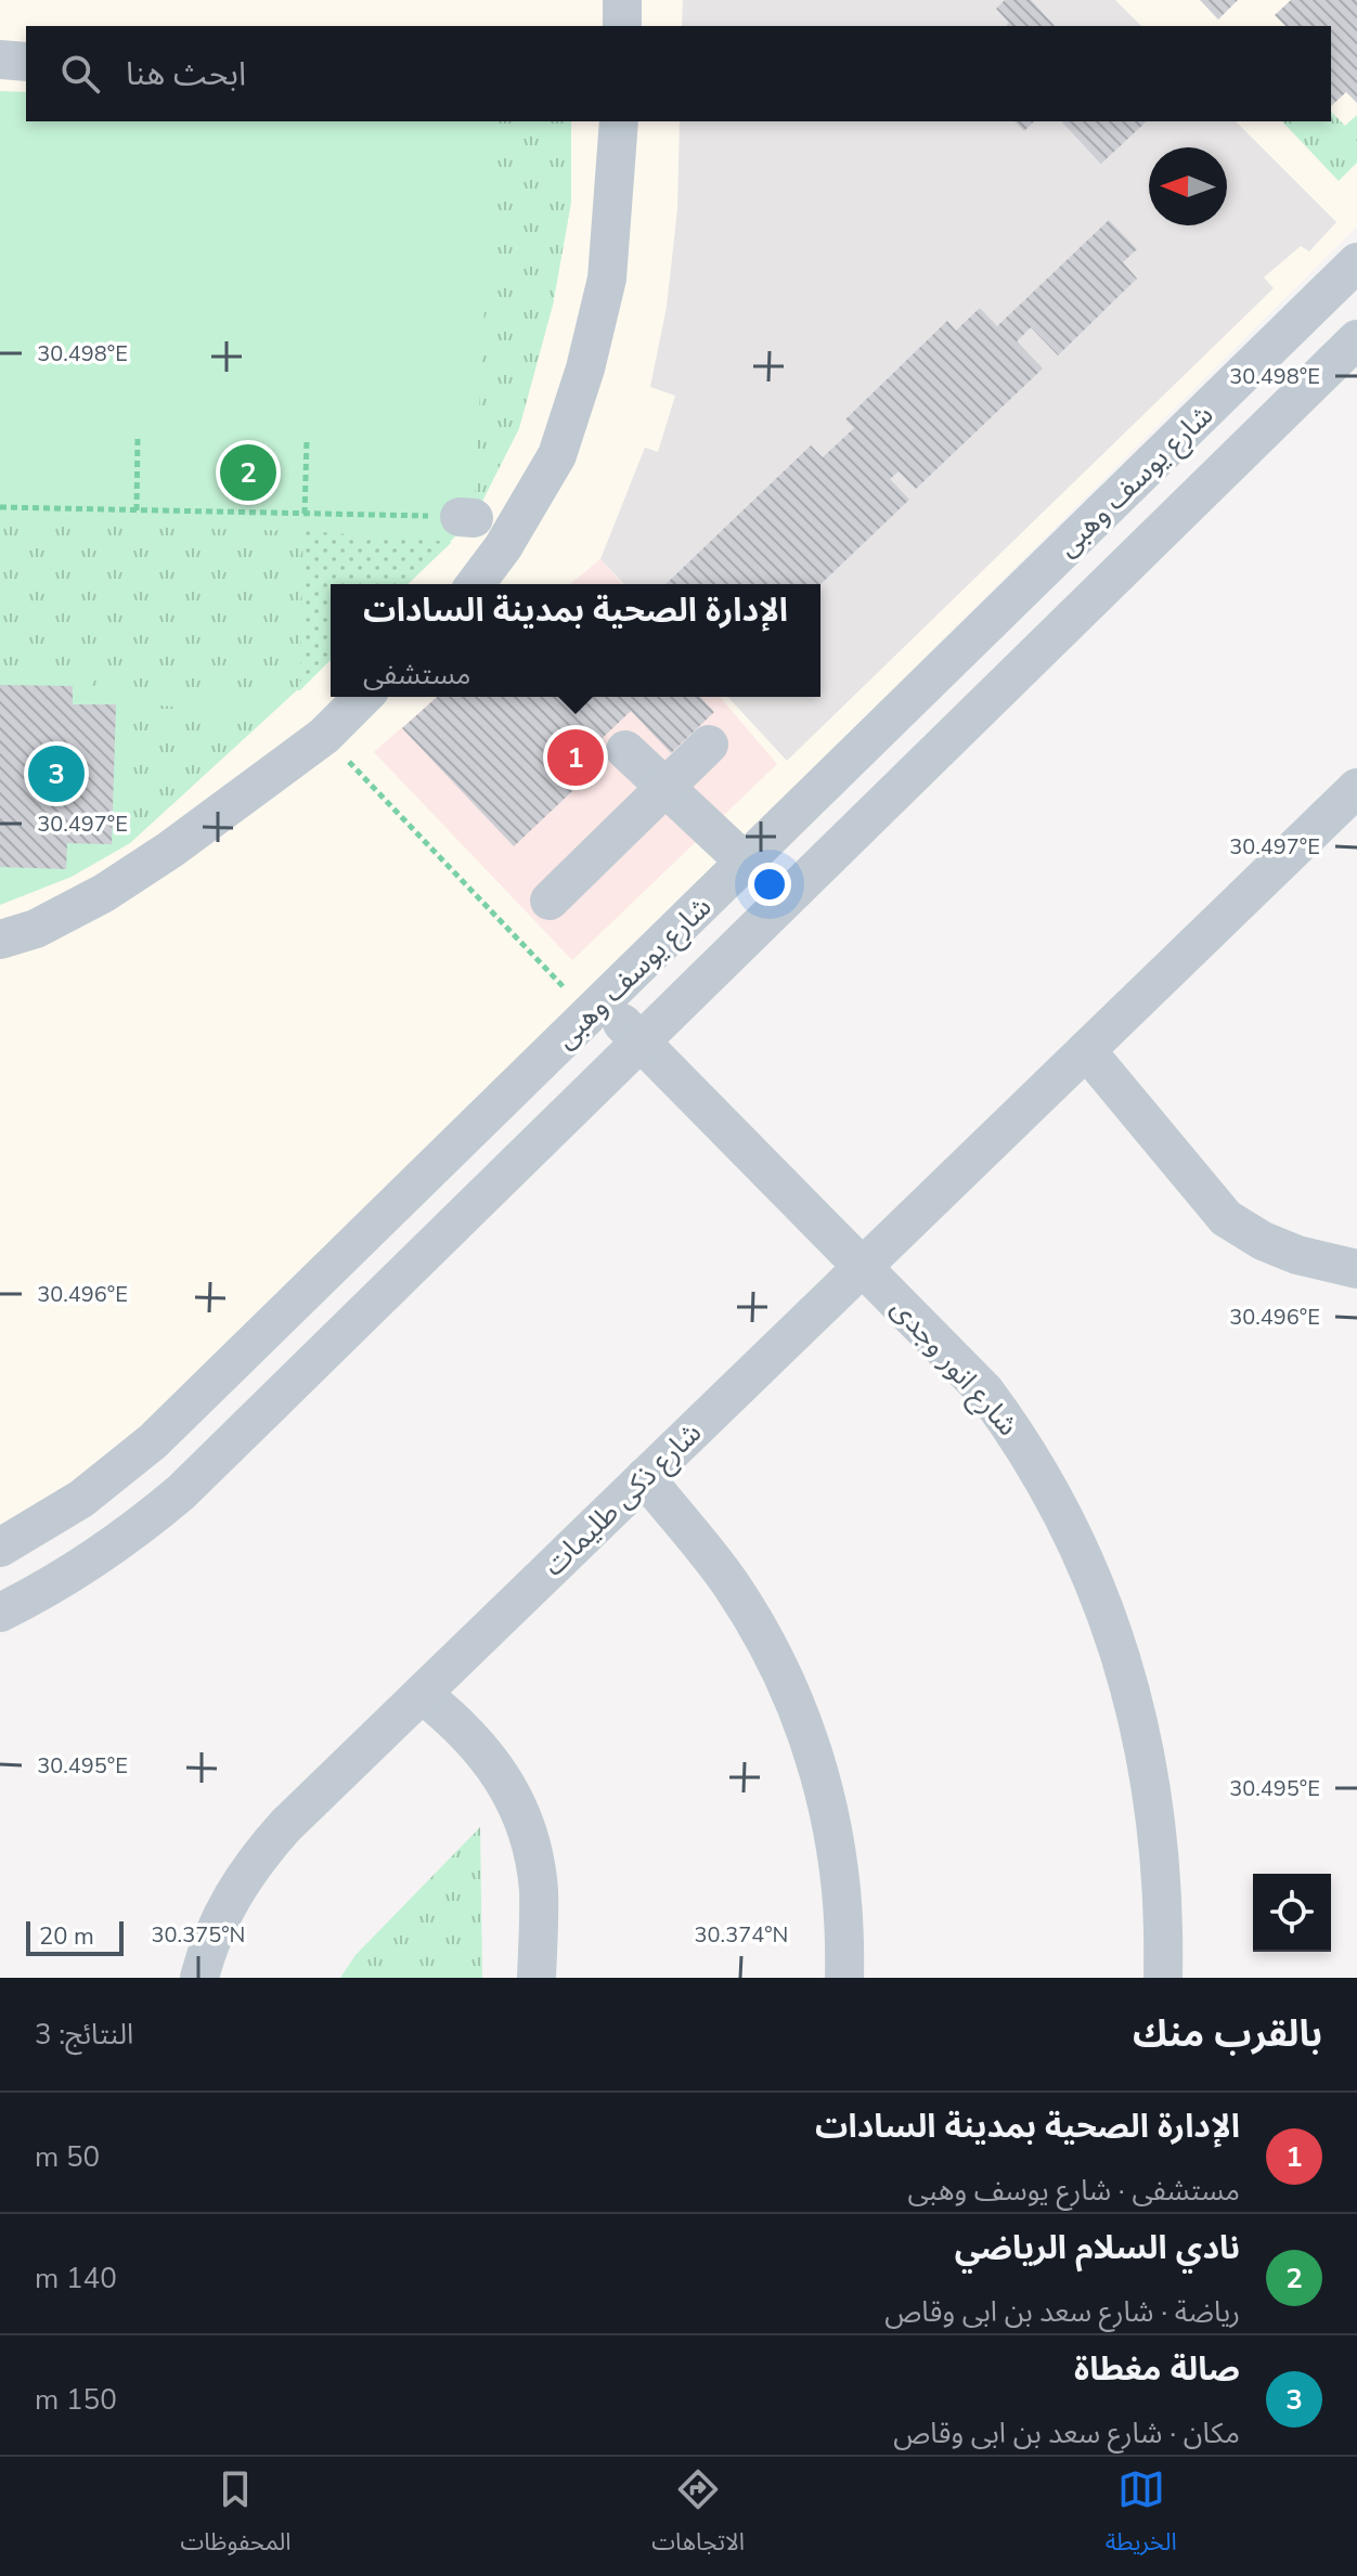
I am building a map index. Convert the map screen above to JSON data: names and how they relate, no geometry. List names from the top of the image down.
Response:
{
  "streets": {
    "street": ["شارع يوسف وهبى", "شارع انور وجدى", "شارع ذكى طليمات"]
  },
  "crossings": [
    ["شارع يوسف وهبى", "شارع انور وجدى"],
    ["شارع انور وجدى", "شارع ذكى طليمات"]
  ],
  "scale_bar": "20 m",
  "north": "left",
  "page": {
    "search": "ابحث هنا",
    "pins": ["2", "1", "3"],
    "popup": ["الإدارة الصحية بمدينة السادات", "مستشفى"],
    "scale": "20 m",
    "heading": ["بالقرب منك", "النتائج: 3"],
    "list": [
      {
        "mark": "1",
        "name": "الإدارة الصحية بمدينة السادات",
        "note": "مستشفى · شارع يوسف وهبى",
        "value": "50 m"
      },
      {
        "mark": "2",
        "name": "نادي السلام الرياضي",
        "note": "رياضة · شارع سعد بن ابى وقاص",
        "value": "140 m"
      },
      {
        "mark": "3",
        "name": "صالة مغطاة",
        "note": "مكان · شارع سعد بن ابى وقاص",
        "value": "150 m"
      }
    ],
    "nav": ["الخريطة", "الاتجاهات", "المحفوظات"]
  },
  "coordinates": [
    "30.498°E",
    "30.497°E",
    "30.496°E",
    "30.495°E",
    "30.375°N",
    "30.374°N"
  ]
}
